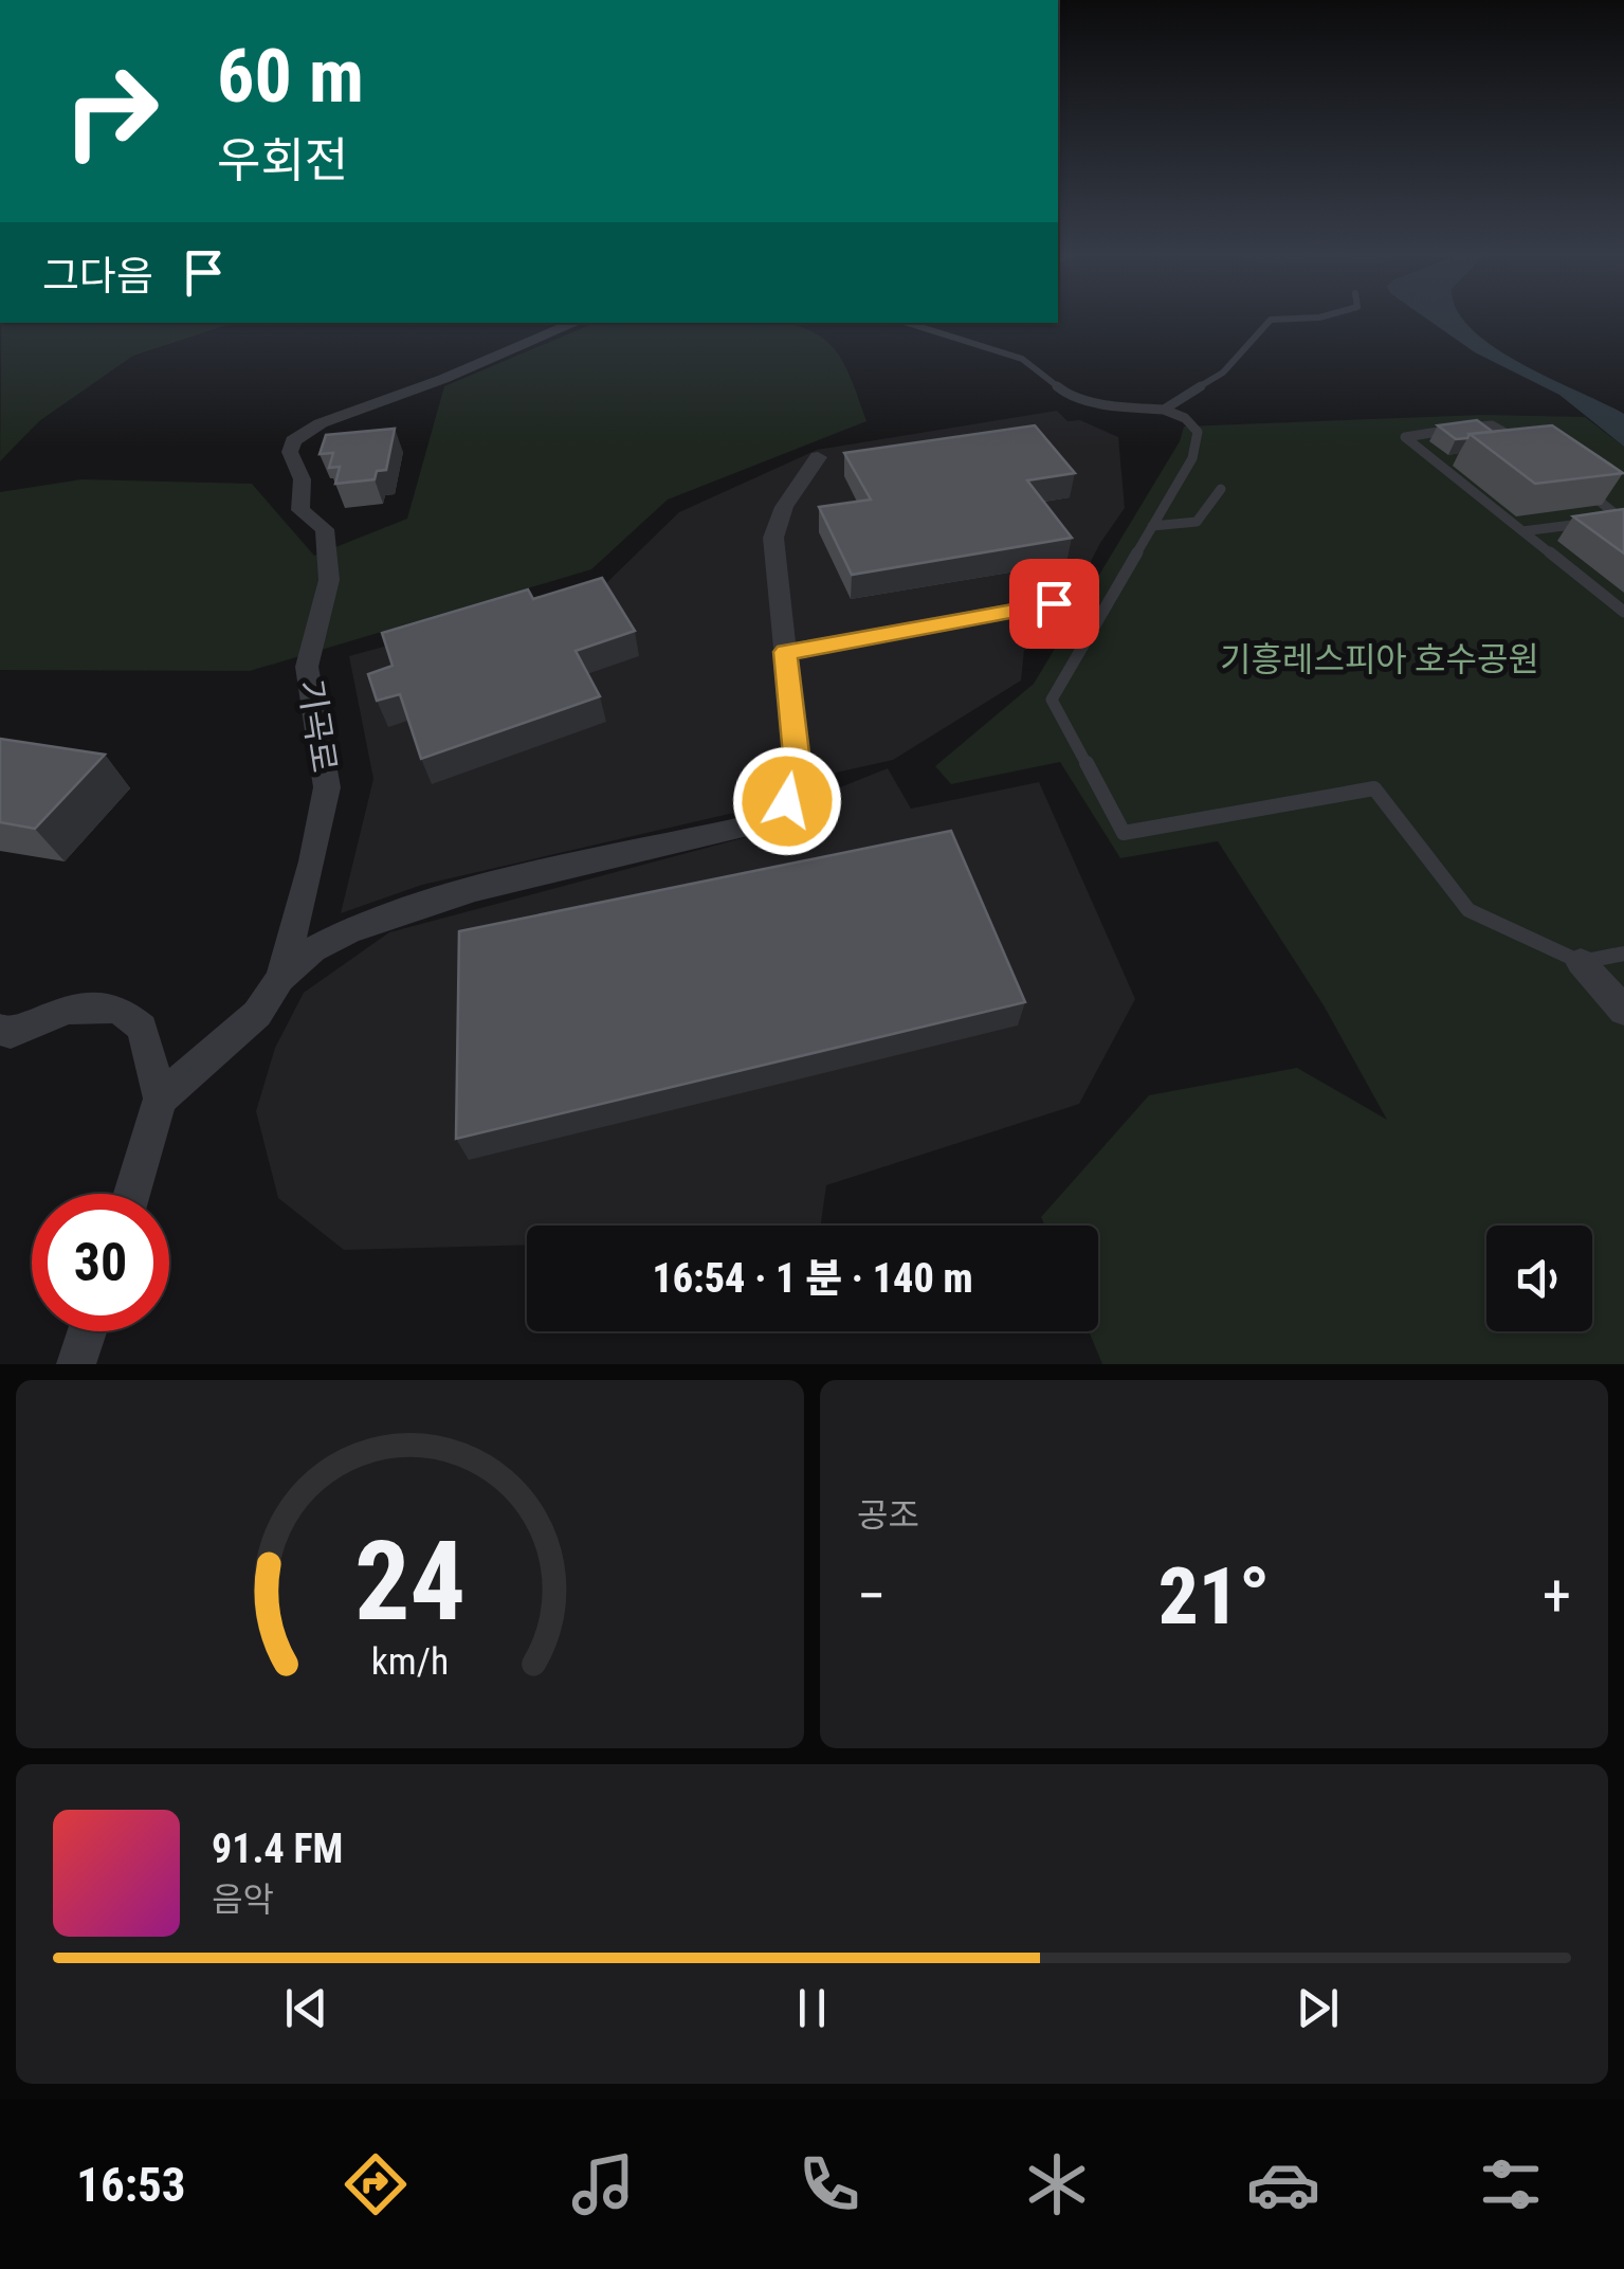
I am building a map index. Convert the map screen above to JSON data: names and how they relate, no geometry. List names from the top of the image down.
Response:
{
  "streets": {
    "street": ["기곡로"]
  },
  "parks": ["기흥레스피아 호수공원"],
  "page": {
    "turn": ["60 m", "우회전"],
    "then": "그다음",
    "limit": "30",
    "trip": "16:54 · 1 분 · 140 m",
    "tile": "공조",
    "heat": ["−", "21°", "+"],
    "song": ["91.4 FM", "음악"],
    "tabs": "16:53",
    "gauge": ["24", "km/h"]
  }
}
